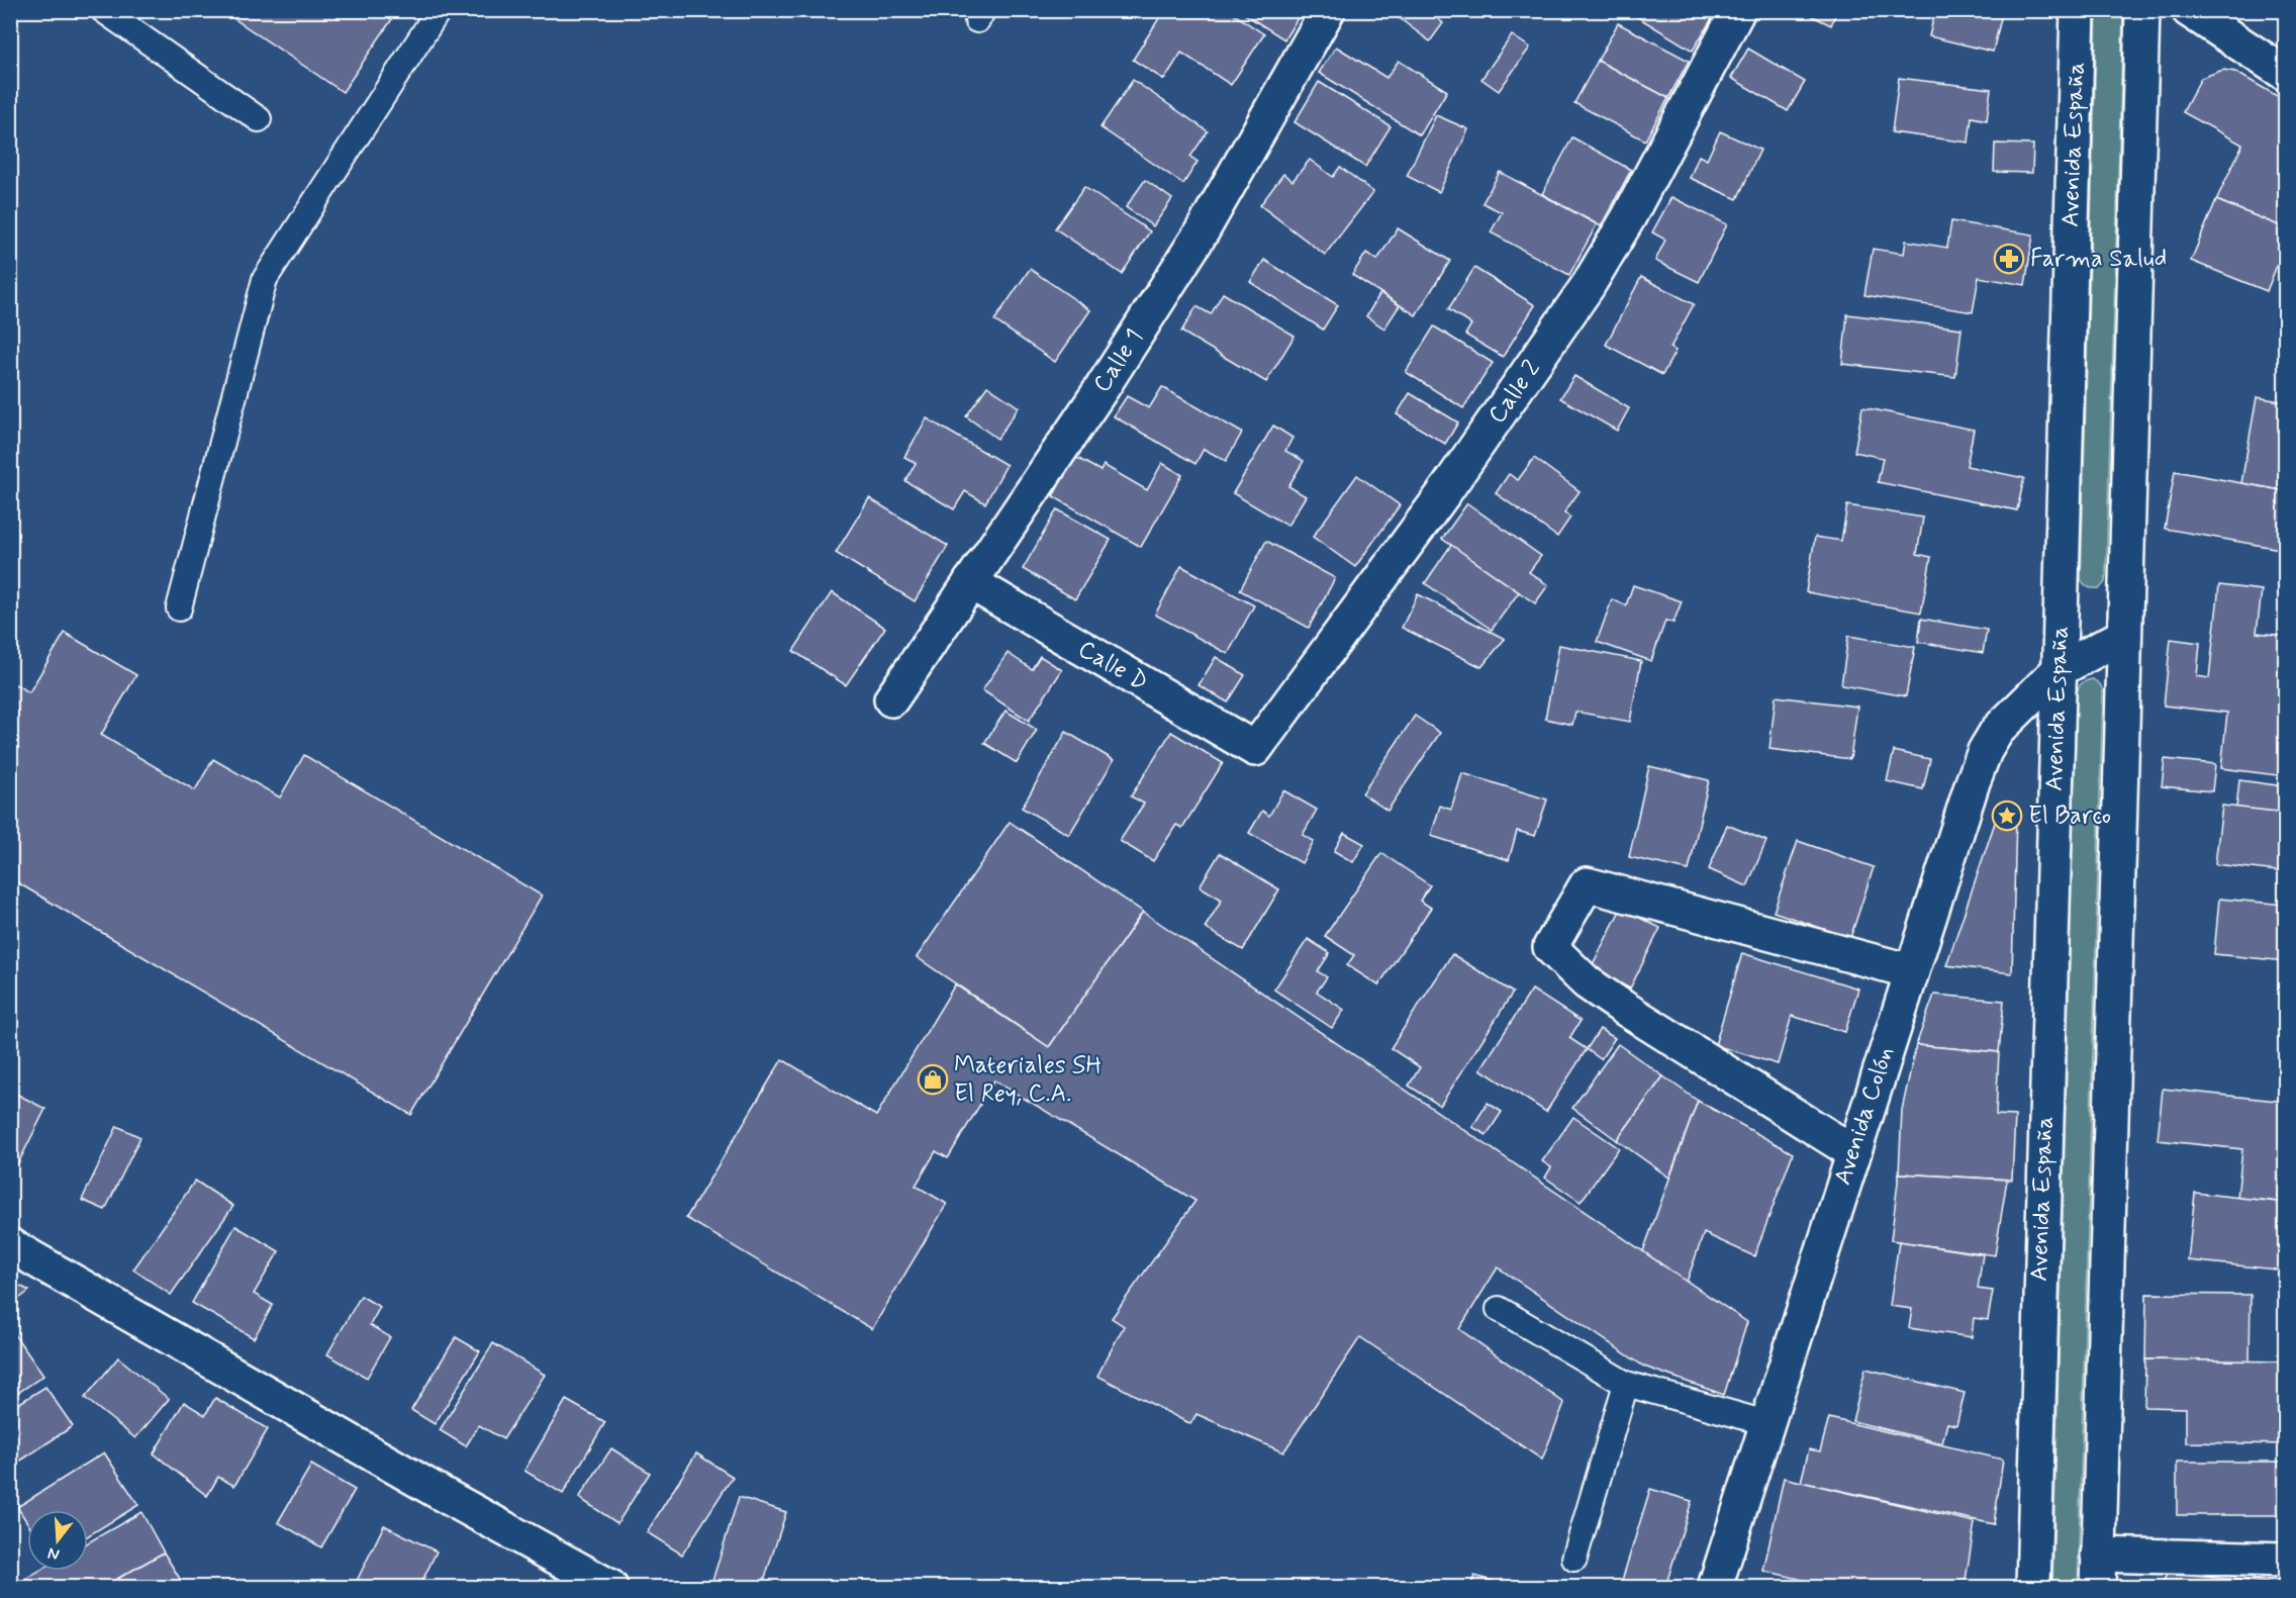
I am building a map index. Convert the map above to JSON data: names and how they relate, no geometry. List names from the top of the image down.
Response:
{
  "streets": {
    "street": [
      "Avenida España",
      "Calle 1",
      "Calle 2",
      "Calle D",
      "Avenida Colón"
    ]
  },
  "crossings": [
    ["Avenida España", "Avenida Colón"],
    ["Calle 1", "Calle D"],
    ["Calle 2", "Calle D"]
  ],
  "places": {
    "pharmacy": ["Farma Salud"],
    "place": ["El Barco"],
    "shop": ["Materiales SH El Rey, C.A."]
  },
  "north": "bottom"
}
